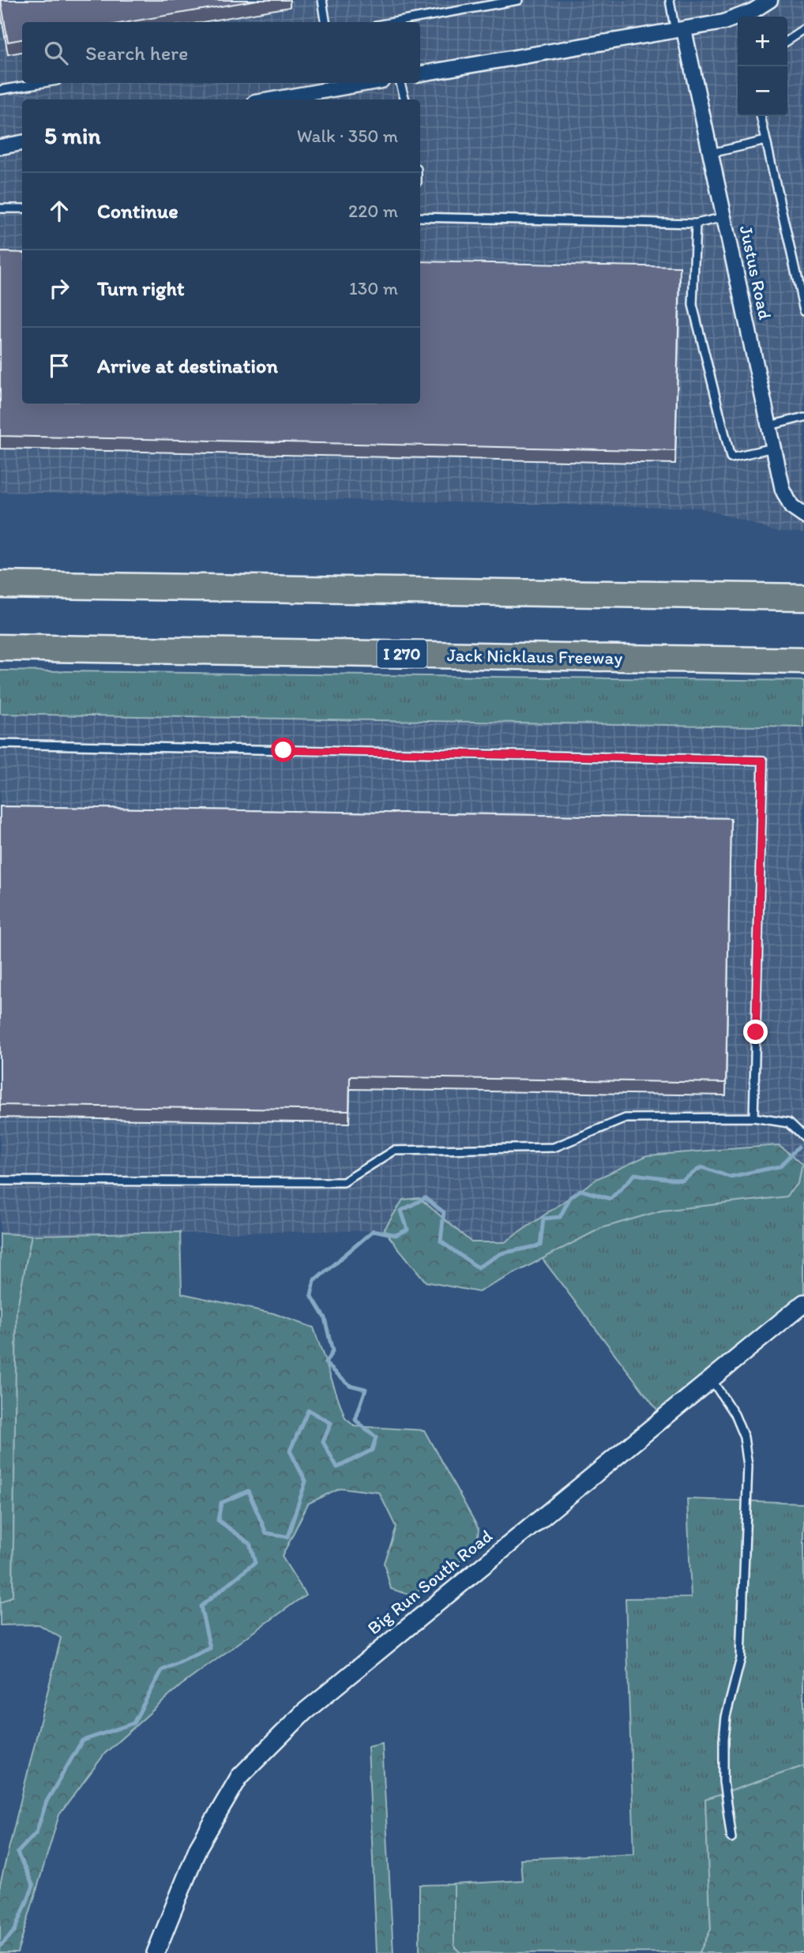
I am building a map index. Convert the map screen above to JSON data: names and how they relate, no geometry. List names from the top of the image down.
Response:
{
  "streets": {
    "highway": ["I 270", "Jack Nicklaus Freeway"],
    "street": ["Justus Road", "Big Run South Road"]
  },
  "page": {
    "map_buttons": ["+", "−"],
    "search": "Search here",
    "heading": ["5 min", "Walk · 350 m"],
    "list": [
      ["Continue", "220 m"],
      ["Turn right", "130 m"],
      "Arrive at destination"
    ]
  }
}
